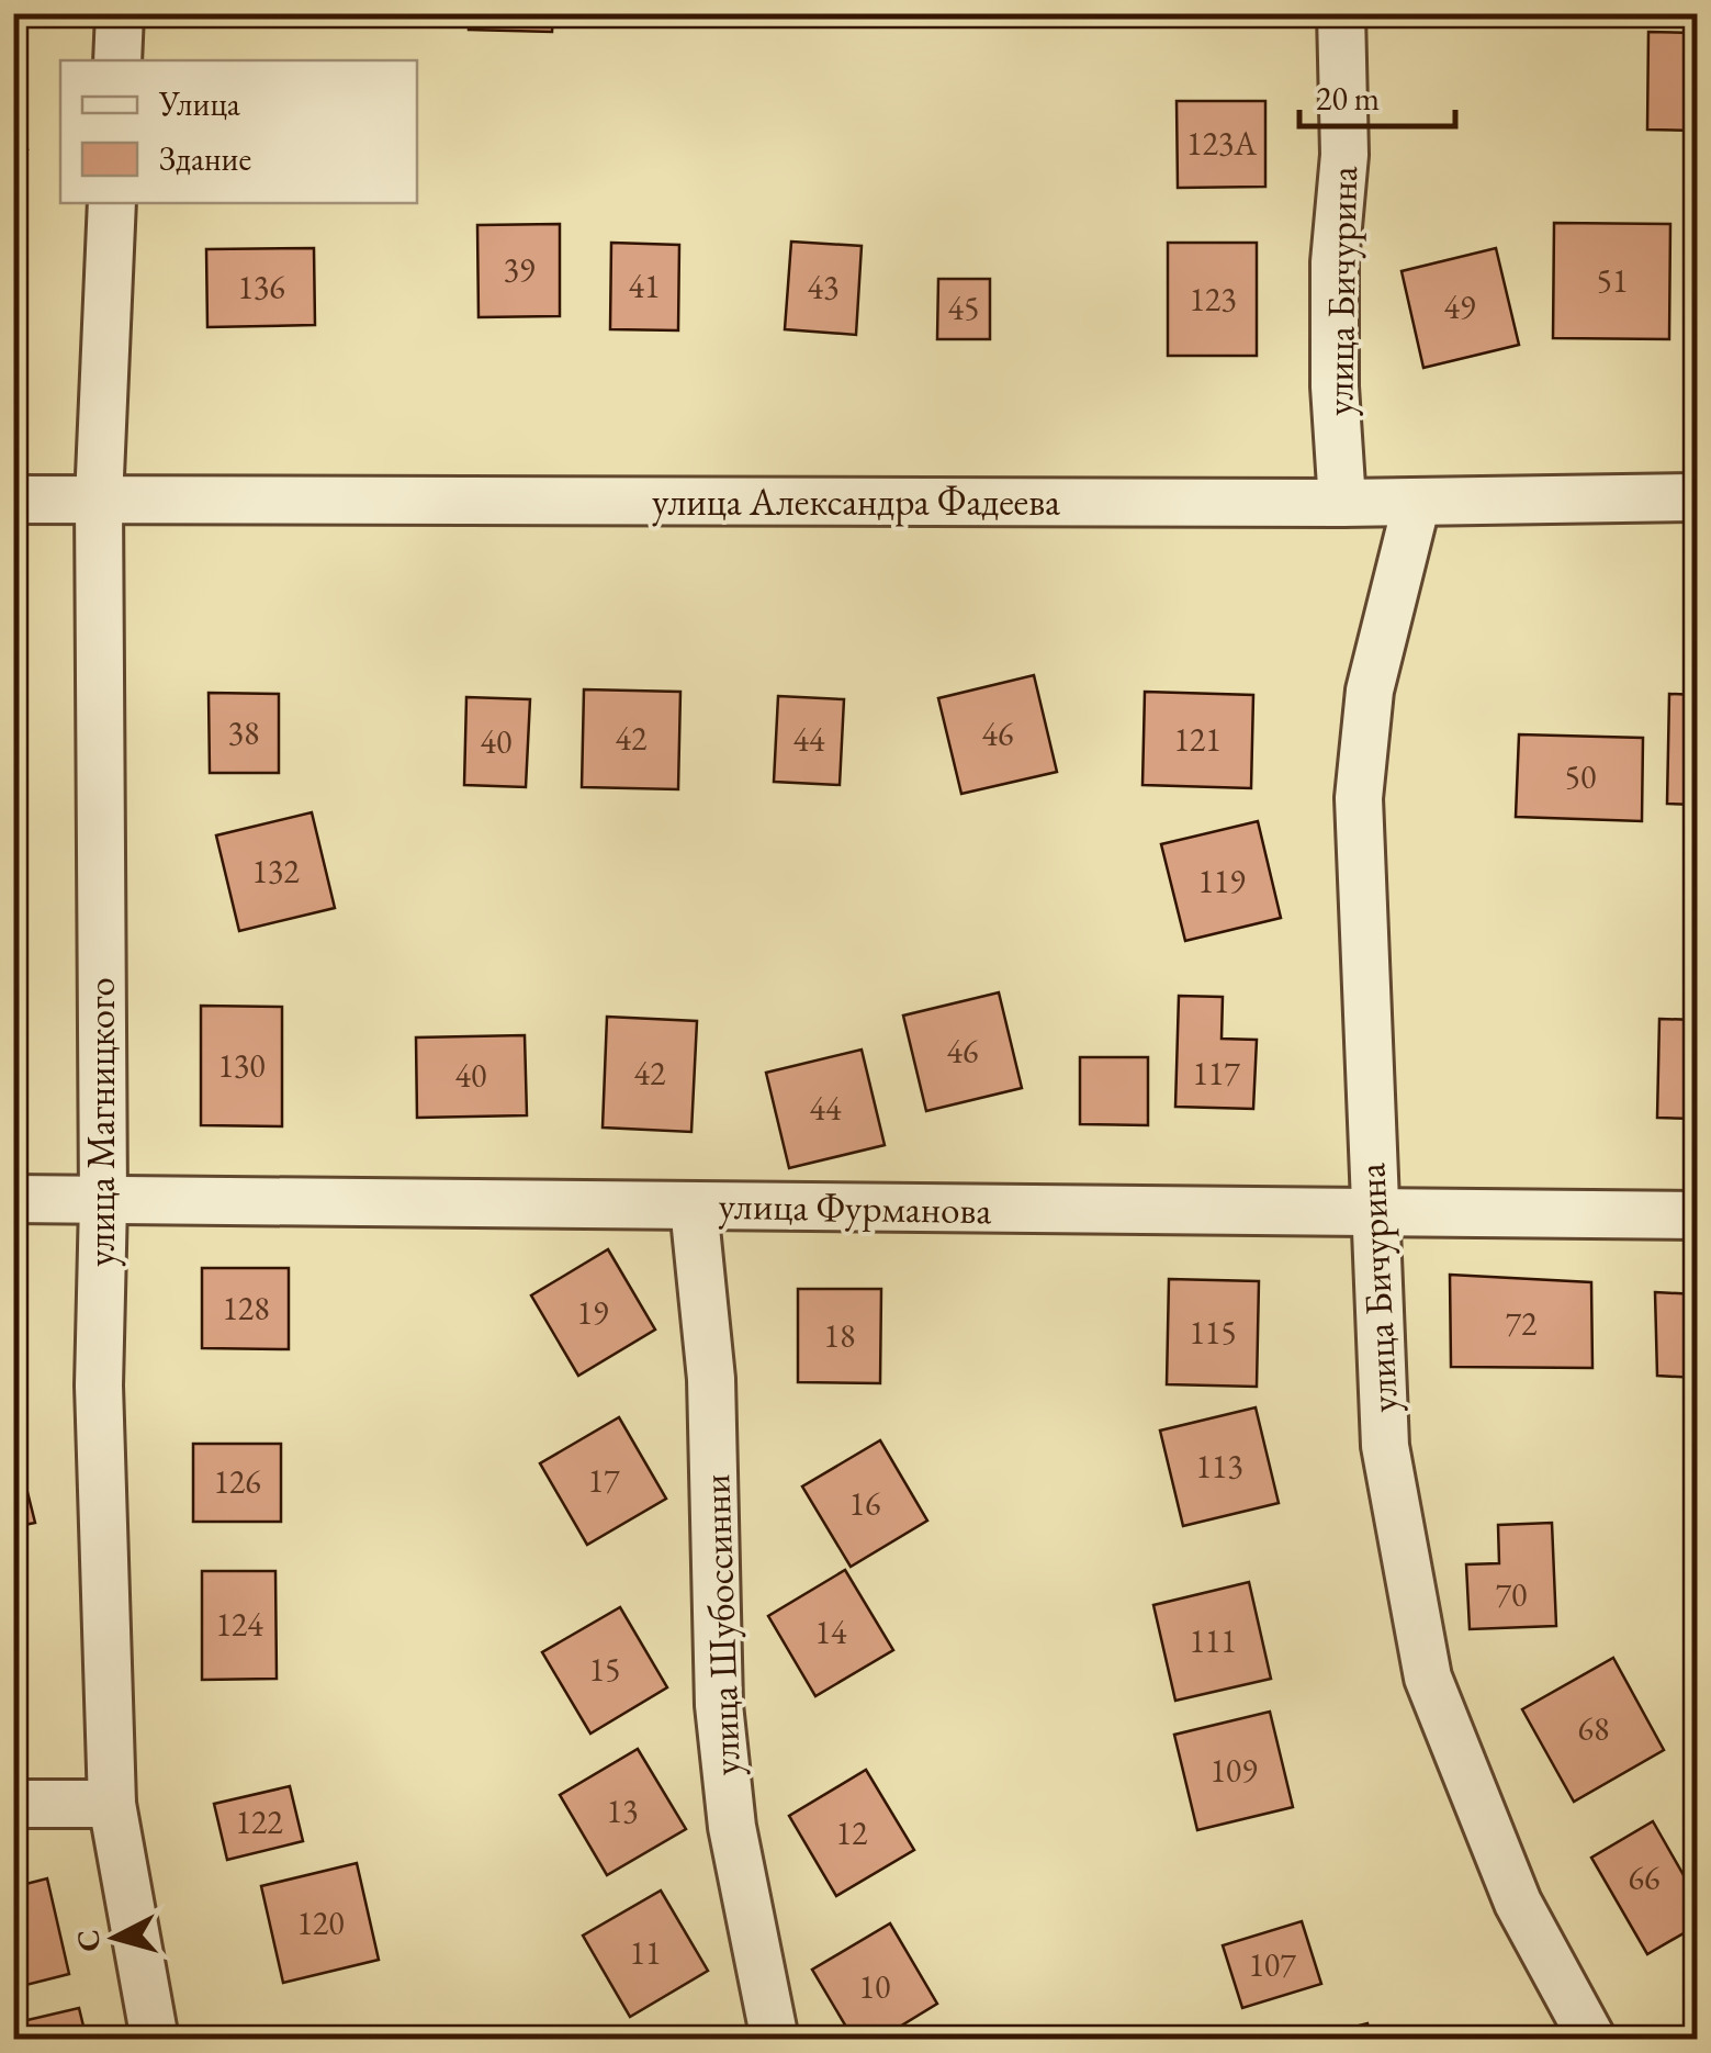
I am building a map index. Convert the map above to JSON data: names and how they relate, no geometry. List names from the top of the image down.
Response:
{
  "streets": {
    "street": [
      "улица Бичурина",
      "улица Александра Фадеева",
      "улица Магницкого",
      "улица Фурманова",
      "улица Шубоссинни"
    ]
  },
  "crossings": [
    ["улица Бичурина", "улица Александра Фадеева"],
    ["улица Бичурина", "улица Фурманова"],
    ["улица Александра Фадеева", "улица Магницкого"],
    ["улица Магницкого", "улица Фурманова"],
    ["улица Фурманова", "улица Шубоссинни"]
  ],
  "house_numbers": [
    "123А",
    "39",
    "51",
    "41",
    "136",
    "43",
    "123",
    "49",
    "45",
    "38",
    "46",
    "42",
    "44",
    "121",
    "40",
    "50",
    "132",
    "119",
    "46",
    "130",
    "42",
    "117",
    "40",
    "44",
    "128",
    "19",
    "72",
    "115",
    "18",
    "113",
    "17",
    "126",
    "16",
    "70",
    "124",
    "14",
    "111",
    "15",
    "68",
    "109",
    "13",
    "122",
    "12",
    "66",
    "120",
    "11",
    "107",
    "10"
  ],
  "legend": ["Улица", "Здание"],
  "scale_bar": "20 m",
  "north": "left"
}
